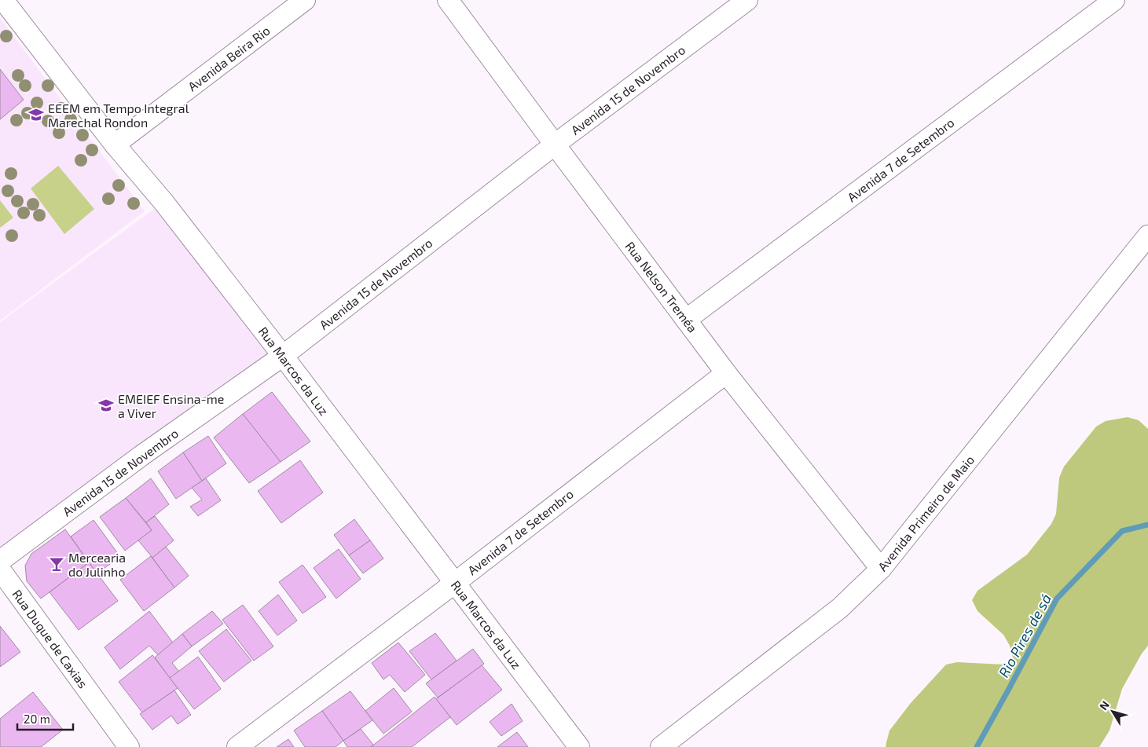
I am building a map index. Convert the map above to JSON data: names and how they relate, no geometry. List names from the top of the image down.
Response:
{
  "streets": {
    "street": [
      "Avenida Beira Rio",
      "Avenida 15 de Novembro",
      "Avenida 7 de Setembro",
      "Rua Nelson Treméa",
      "Rua Marcos da Luz",
      "Avenida Primeiro de Maio",
      "Rua Duque de Caxias"
    ]
  },
  "crossings": [
    ["Avenida Beira Rio", "Rua Marcos da Luz"],
    ["Avenida 15 de Novembro", "Rua Nelson Treméa"],
    ["Avenida 15 de Novembro", "Rua Marcos da Luz"],
    ["Avenida 7 de Setembro", "Rua Nelson Treméa"],
    ["Avenida 7 de Setembro", "Rua Marcos da Luz"],
    ["Rua Nelson Treméa", "Avenida Primeiro de Maio"]
  ],
  "water": ["Rio Pires de sá"],
  "places": {
    "school or university": ["EEEM em Tempo Integral Marechal Rondon", "EMEIEF Ensina-me a Viver"],
    "bar": ["Mercearia do Julinho"]
  },
  "scale_bar": "20 m",
  "north": "top left"
}
